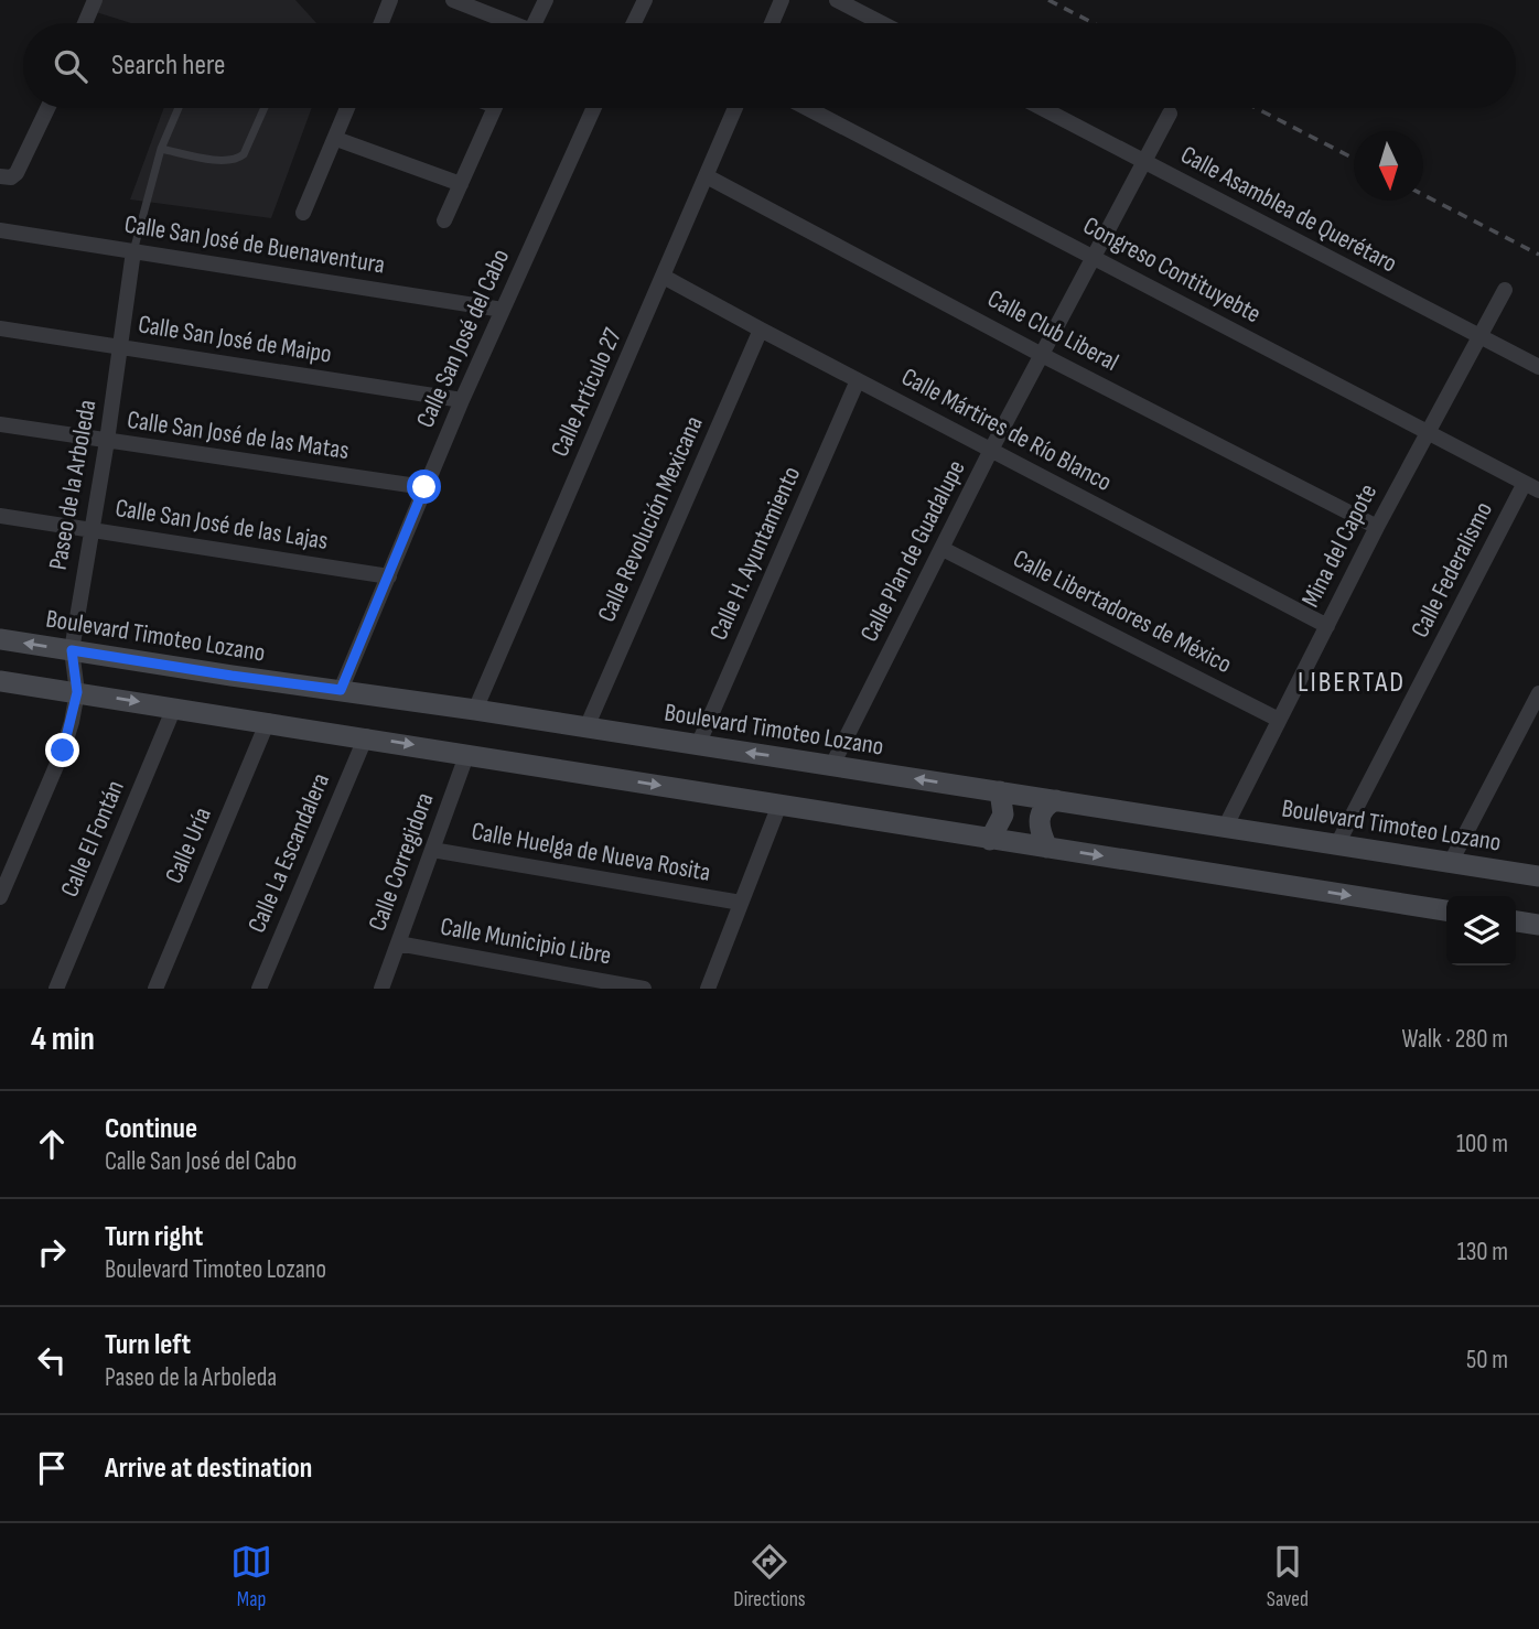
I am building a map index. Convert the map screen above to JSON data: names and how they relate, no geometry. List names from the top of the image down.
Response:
{
  "streets": {
    "main road": ["Boulevard Timoteo Lozano"],
    "street": [
      "Calle Asamblea de Querétaro",
      "Calle San José de Buenaventura",
      "Congreso Contituyebte",
      "Calle Club Liberal",
      "Calle San José del Cabo",
      "Calle San José de Maipo",
      "Calle Artículo 27",
      "Calle Mártires de Río Blanco",
      "Calle San José de las Matas",
      "Paseo de la Arboleda",
      "Calle Revolución Mexicana",
      "Calle San José de las Lajas",
      "Mina del Capote",
      "Calle Plan de Guadalupe",
      "Calle H. Ayuntamiento",
      "Calle Federalismo",
      "Calle Libertadores de México",
      "Calle El Fontán",
      "Calle Uría",
      "Calle Huelga de Nueva Rosita",
      "Calle La Escandalera",
      "Calle Corregidora",
      "Calle Municipio Libre"
    ]
  },
  "crossings": [
    ["Calle Asamblea de Querétaro", "Mina del Capote"],
    ["Calle Asamblea de Querétaro", "Calle Plan de Guadalupe"],
    ["Calle San José de Buenaventura", "Calle San José del Cabo"],
    ["Calle San José de Buenaventura", "Paseo de la Arboleda"],
    ["Congreso Contituyebte", "Mina del Capote"],
    ["Congreso Contituyebte", "Calle Plan de Guadalupe"],
    ["Congreso Contituyebte", "Calle Federalismo"],
    ["Calle Club Liberal", "Calle Artículo 27"],
    ["Calle Club Liberal", "Mina del Capote"],
    ["Calle Club Liberal", "Calle Plan de Guadalupe"],
    ["Calle San José del Cabo", "Calle San José de Maipo"],
    ["Calle San José del Cabo", "Calle San José de las Matas"],
    ["Calle San José del Cabo", "Calle San José de las Lajas"],
    ["Calle San José del Cabo", "Boulevard Timoteo Lozano"],
    ["Calle San José de Maipo", "Paseo de la Arboleda"],
    ["Calle Artículo 27", "Calle Mártires de Río Blanco"],
    ["Calle Artículo 27", "Boulevard Timoteo Lozano"],
    ["Calle Mártires de Río Blanco", "Calle Revolución Mexicana"],
    ["Calle Mártires de Río Blanco", "Mina del Capote"],
    ["Calle Mártires de Río Blanco", "Calle Plan de Guadalupe"],
    ["Calle Mártires de Río Blanco", "Calle H. Ayuntamiento"],
    ["Calle San José de las Matas", "Paseo de la Arboleda"],
    ["Paseo de la Arboleda", "Calle San José de las Lajas"],
    ["Paseo de la Arboleda", "Boulevard Timoteo Lozano"],
    ["Calle Revolución Mexicana", "Boulevard Timoteo Lozano"],
    ["Mina del Capote", "Calle Libertadores de México"],
    ["Mina del Capote", "Boulevard Timoteo Lozano"],
    ["Calle Plan de Guadalupe", "Calle Libertadores de México"],
    ["Calle Plan de Guadalupe", "Boulevard Timoteo Lozano"],
    ["Calle H. Ayuntamiento", "Boulevard Timoteo Lozano"],
    ["Calle Federalismo", "Boulevard Timoteo Lozano"],
    ["Calle Huelga de Nueva Rosita", "Calle Corregidora"],
    ["Calle Corregidora", "Calle Municipio Libre"]
  ],
  "districts": ["LIBERTAD"],
  "north": "bottom",
  "page": {
    "search": "Search here",
    "heading": ["4 min", "Walk · 280 m"],
    "list": [
      ["Continue", "Calle San José del Cabo", "100 m"],
      ["Turn right", "Boulevard Timoteo Lozano", "130 m"],
      ["Turn left", "Paseo de la Arboleda", "50 m"],
      "Arrive at destination"
    ],
    "nav": ["Map", "Directions", "Saved"]
  }
}
